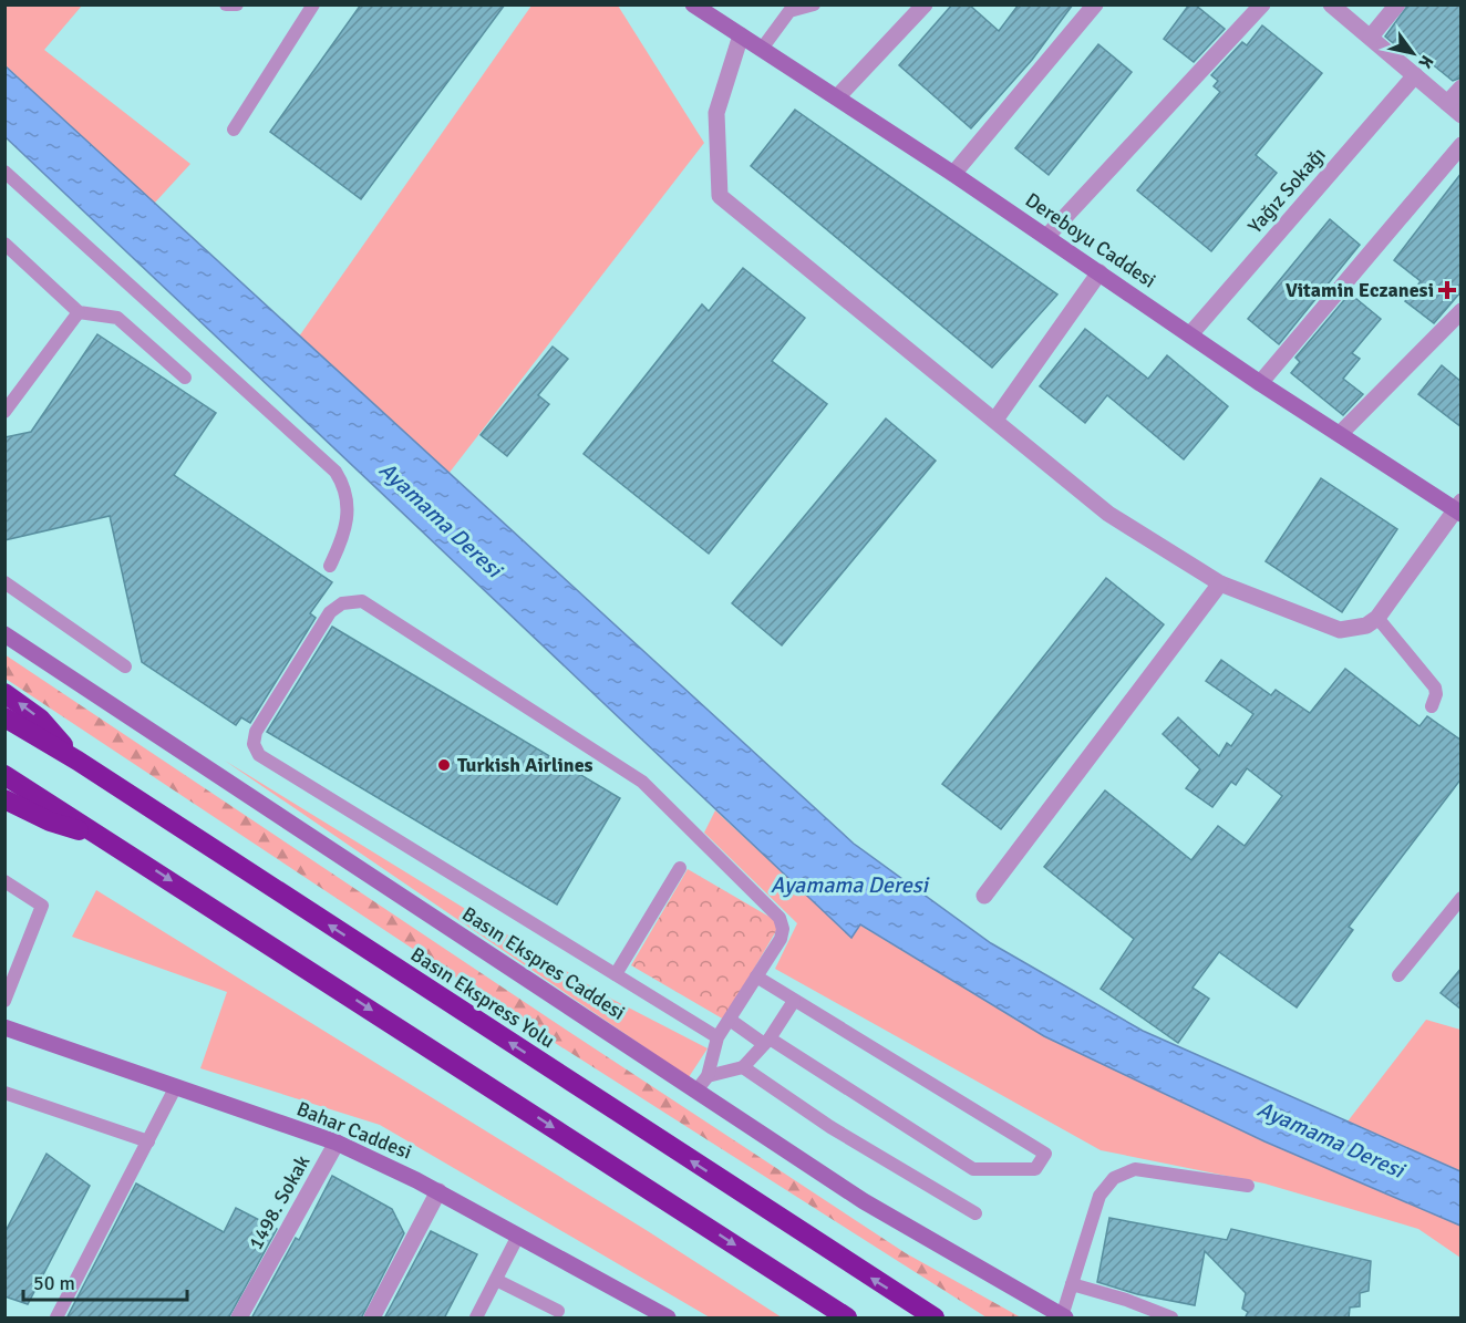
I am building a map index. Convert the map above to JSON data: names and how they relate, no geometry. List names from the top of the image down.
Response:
{
  "streets": {
    "highway": ["Basın Ekspress Yolu"],
    "main road": ["Dereboyu Caddesi", "Basın Ekspres Caddesi", "Bahar Caddesi"],
    "street": ["Yağız Sokağı", "1498. Sokak"]
  },
  "crossings": [
    ["Yağız Sokağı", "Dereboyu Caddesi"],
    ["Bahar Caddesi", "1498. Sokak"]
  ],
  "water": ["Ayamama Deresi"],
  "places": {
    "health": ["Vitamin Eczanesi"],
    "other": ["Turkish Airlines"]
  },
  "scale_bar": "50 m",
  "north": "bottom right"
}
